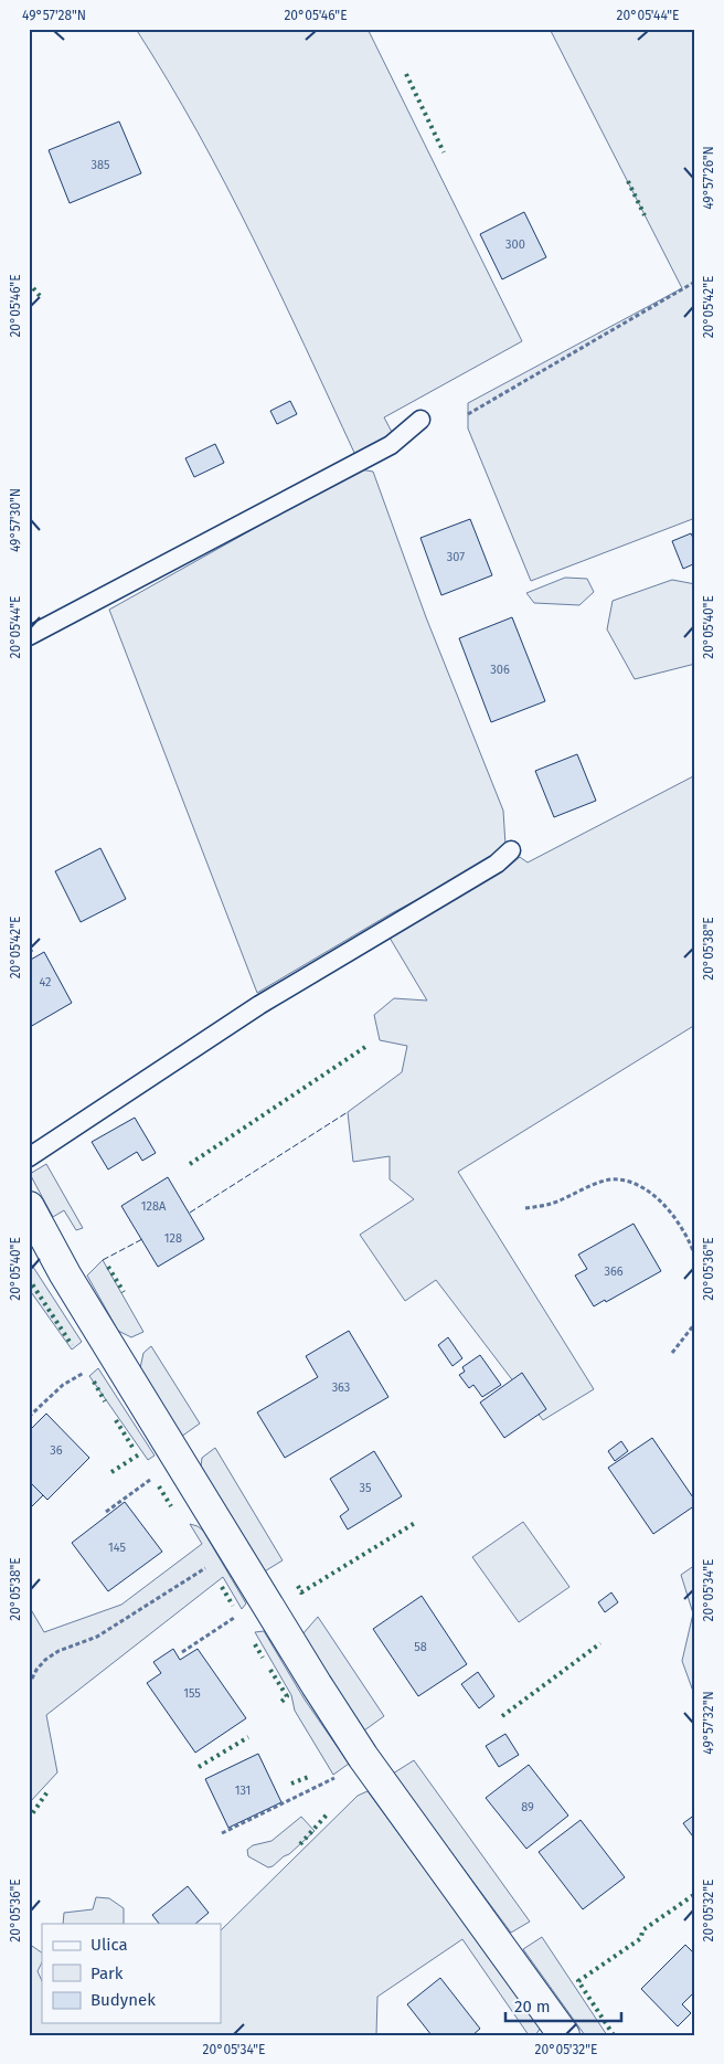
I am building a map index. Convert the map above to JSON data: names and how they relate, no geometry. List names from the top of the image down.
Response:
{
  "house_numbers": [
    "385",
    "300",
    "307",
    "306",
    "42",
    "128A",
    "128",
    "366",
    "363",
    "36",
    "35",
    "145",
    "58",
    "155",
    "131",
    "89"
  ],
  "legend": ["Ulica", "Park", "Budynek"],
  "scale_bar": "20 m",
  "coordinates": [
    "49°57'28\"N",
    "20°05'46\"E",
    "20°05'44\"E",
    "49°57'26\"N",
    "20°05'42\"E",
    "49°57'30\"N",
    "20°05'40\"E",
    "20°05'38\"E",
    "20°05'36\"E",
    "20°05'34\"E",
    "49°57'32\"N",
    "20°05'32\"E"
  ]
}
